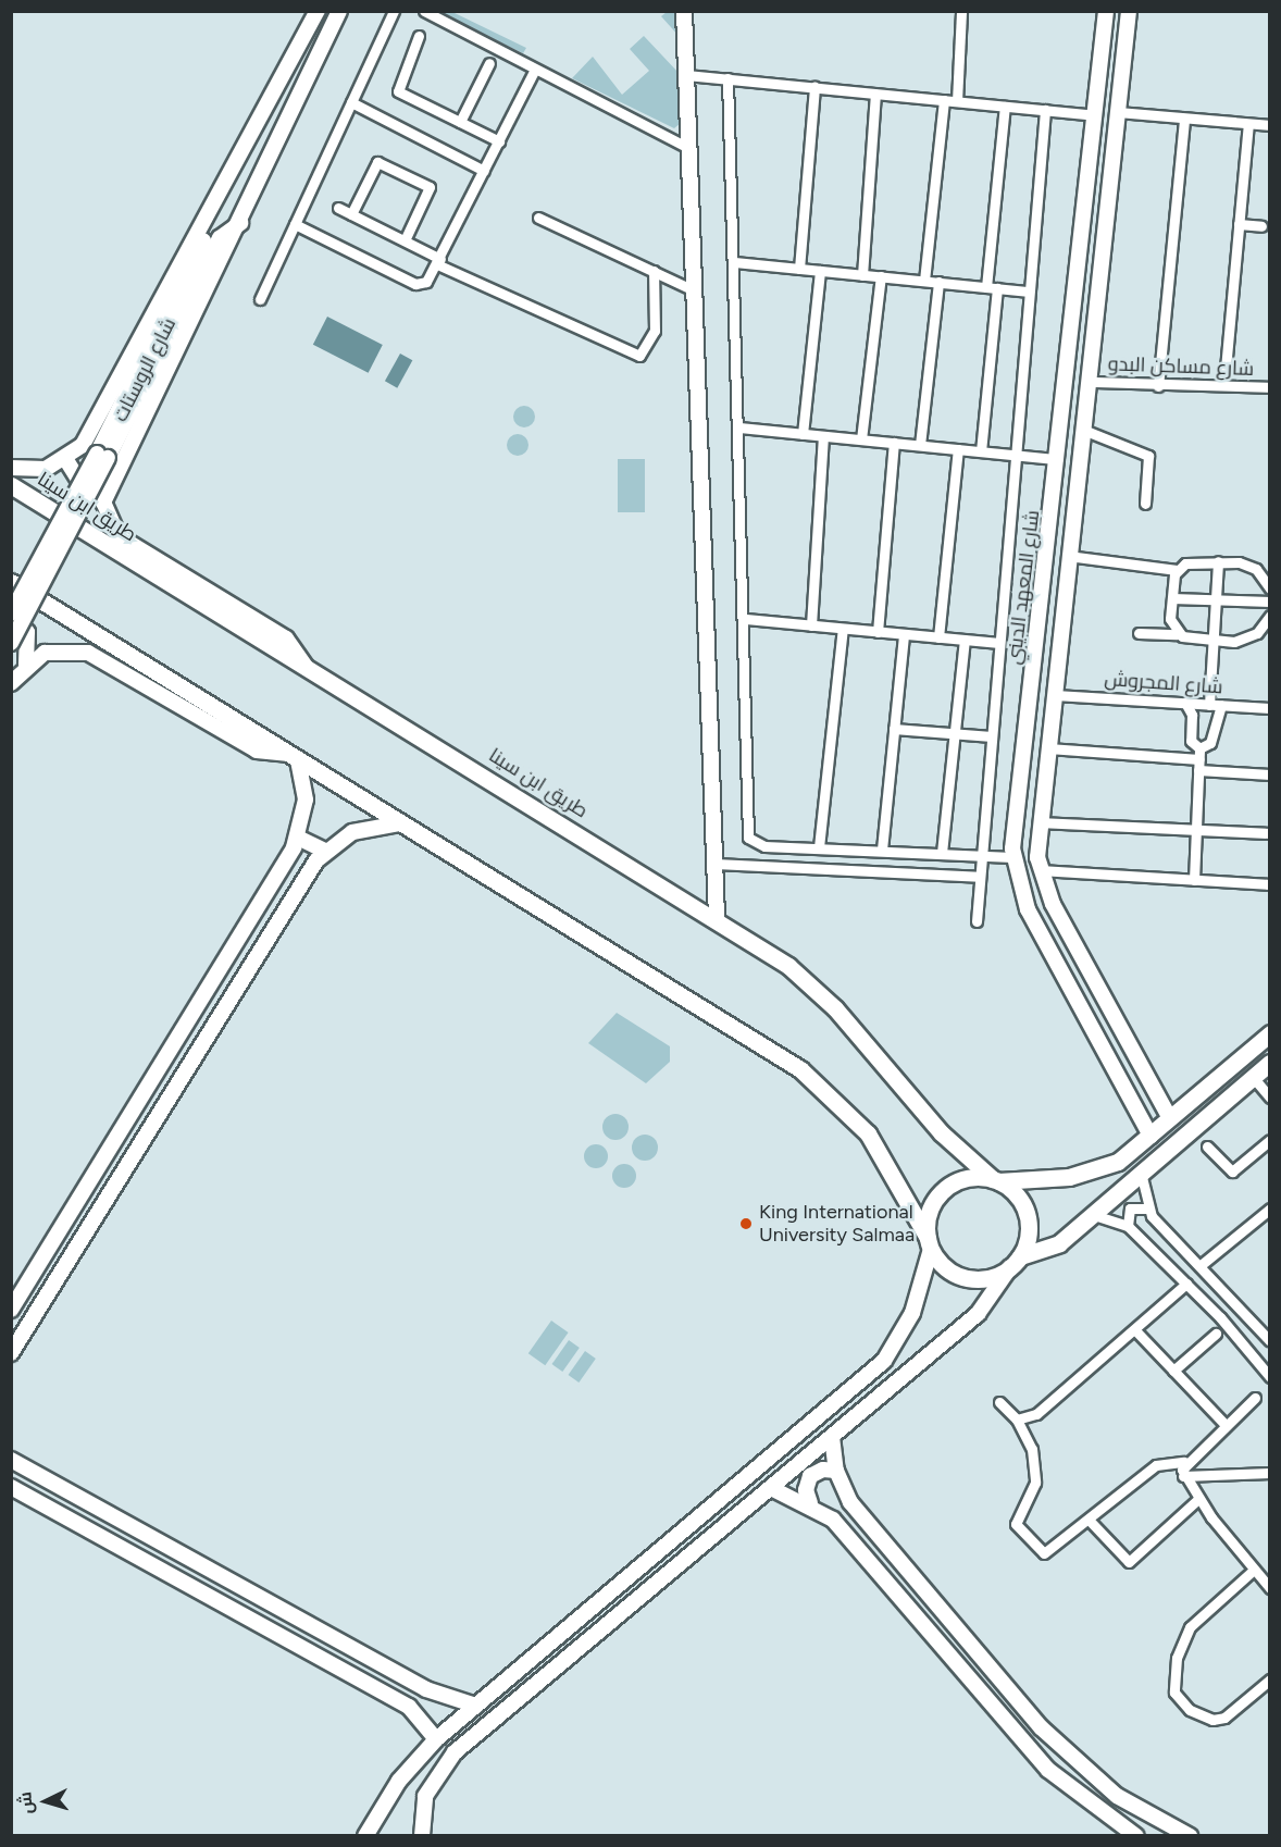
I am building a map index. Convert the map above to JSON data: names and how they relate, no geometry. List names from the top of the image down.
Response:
{
  "streets": {
    "main road": ["طريق ابن سينا"],
    "street": [
      "شارع مساكن البدو",
      "شارع الروستات",
      "شارع المعهد الديني",
      "شارع المجروش"
    ]
  },
  "crossings": [
    ["شارع مساكن البدو", "شارع المعهد الديني"],
    ["شارع المعهد الديني", "شارع المجروش"]
  ],
  "places": ["King International University Salmaa"],
  "north": "left"
}
